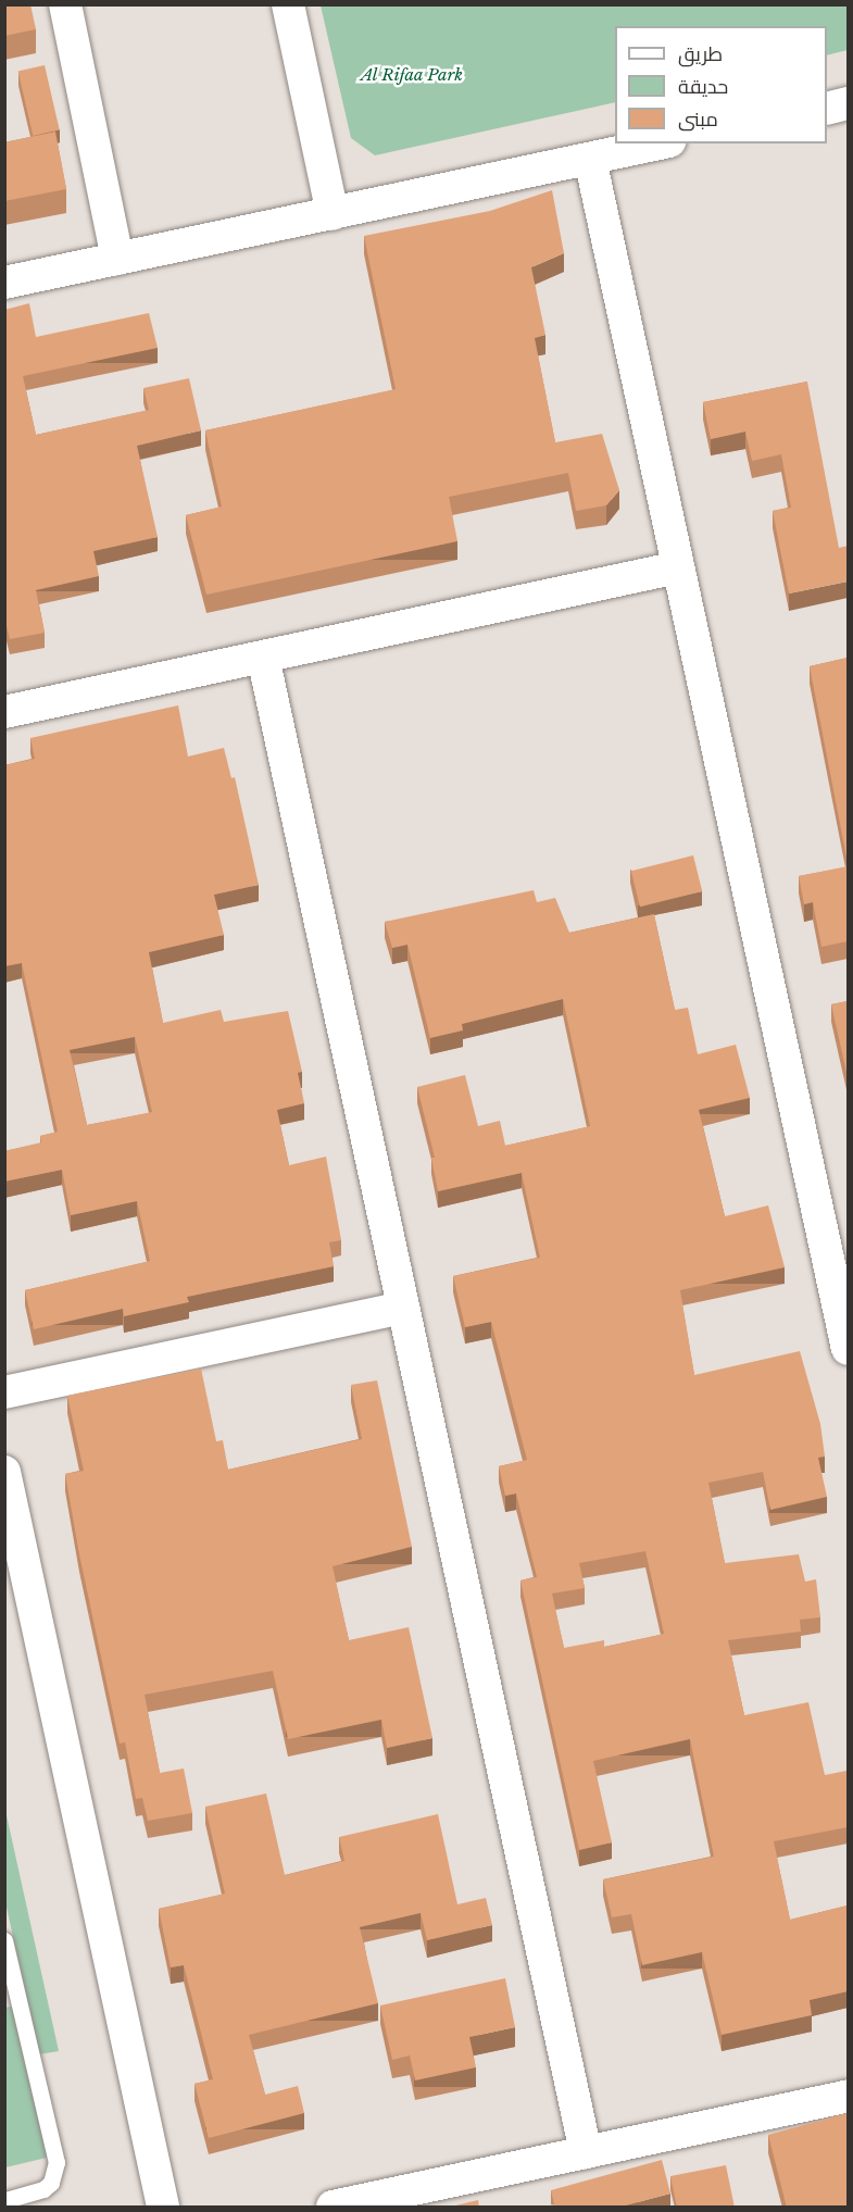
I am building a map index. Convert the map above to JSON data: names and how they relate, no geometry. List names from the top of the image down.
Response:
{
  "parks": ["Al Rifaa Park"],
  "legend": ["طريق", "حديقة", "مبنى"]
}
